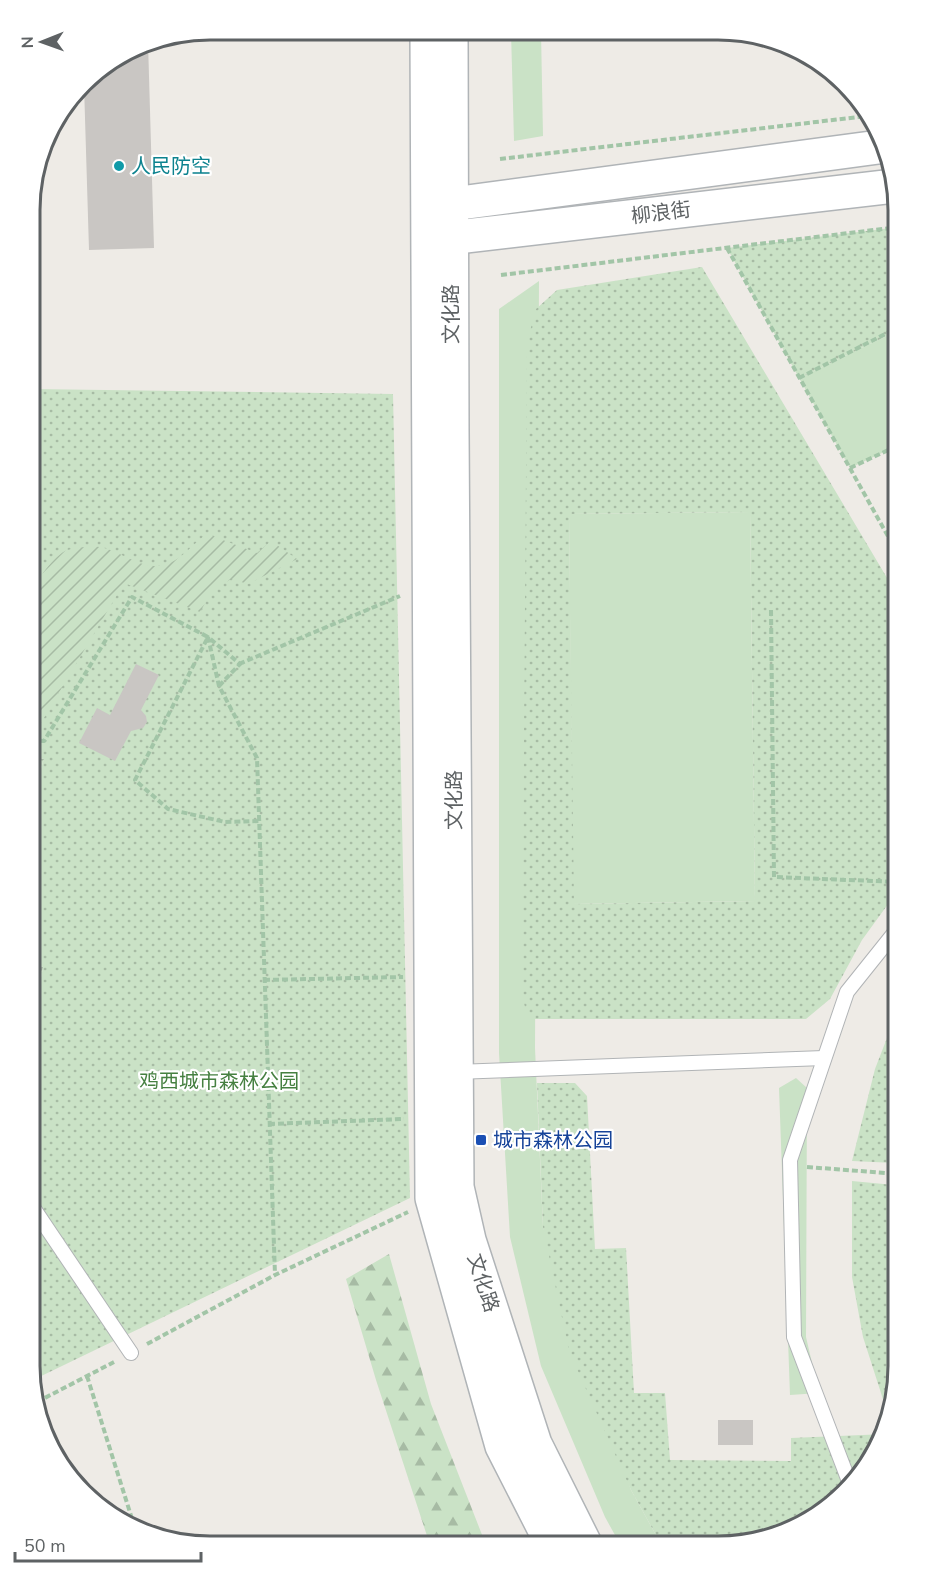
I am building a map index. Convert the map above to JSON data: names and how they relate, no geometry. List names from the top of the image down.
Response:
{
  "streets": {
    "main road": ["柳浪街", "文化路"]
  },
  "crossings": [
    ["柳浪街", "文化路"]
  ],
  "parks": ["鸡西城市森林公园"],
  "places": {
    "other": ["人民防空"],
    "transit": ["城市森林公园"]
  },
  "scale_bar": "50 m",
  "north": "left"
}
